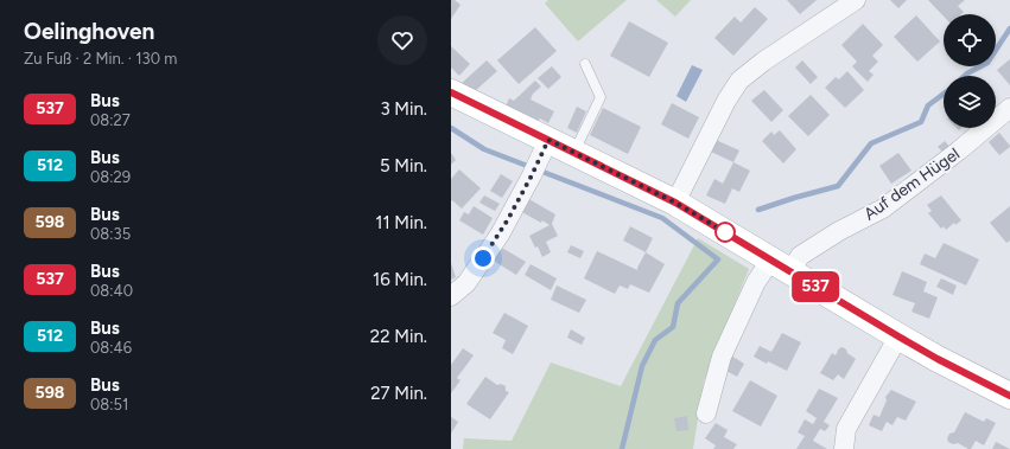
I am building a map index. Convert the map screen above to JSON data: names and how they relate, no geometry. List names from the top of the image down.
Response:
{
  "streets": {
    "street": ["Auf dem Hügel"]
  },
  "lines": ["bus line 537"],
  "page": {
    "heading": ["Oelinghoven", "Zu Fuß · 2 Min. · 130 m"],
    "on_map": "537",
    "list": [
      {
        "mark": "537",
        "name": "Bus",
        "note": "08:27",
        "value": "3 Min."
      },
      {
        "mark": "512",
        "name": "Bus",
        "note": "08:29",
        "value": "5 Min."
      },
      {
        "mark": "598",
        "name": "Bus",
        "note": "08:35",
        "value": "11 Min."
      },
      {
        "mark": "537",
        "name": "Bus",
        "note": "08:40",
        "value": "16 Min."
      },
      {
        "mark": "512",
        "name": "Bus",
        "note": "08:46",
        "value": "22 Min."
      },
      {
        "mark": "598",
        "name": "Bus",
        "note": "08:51",
        "value": "27 Min."
      }
    ]
  }
}
